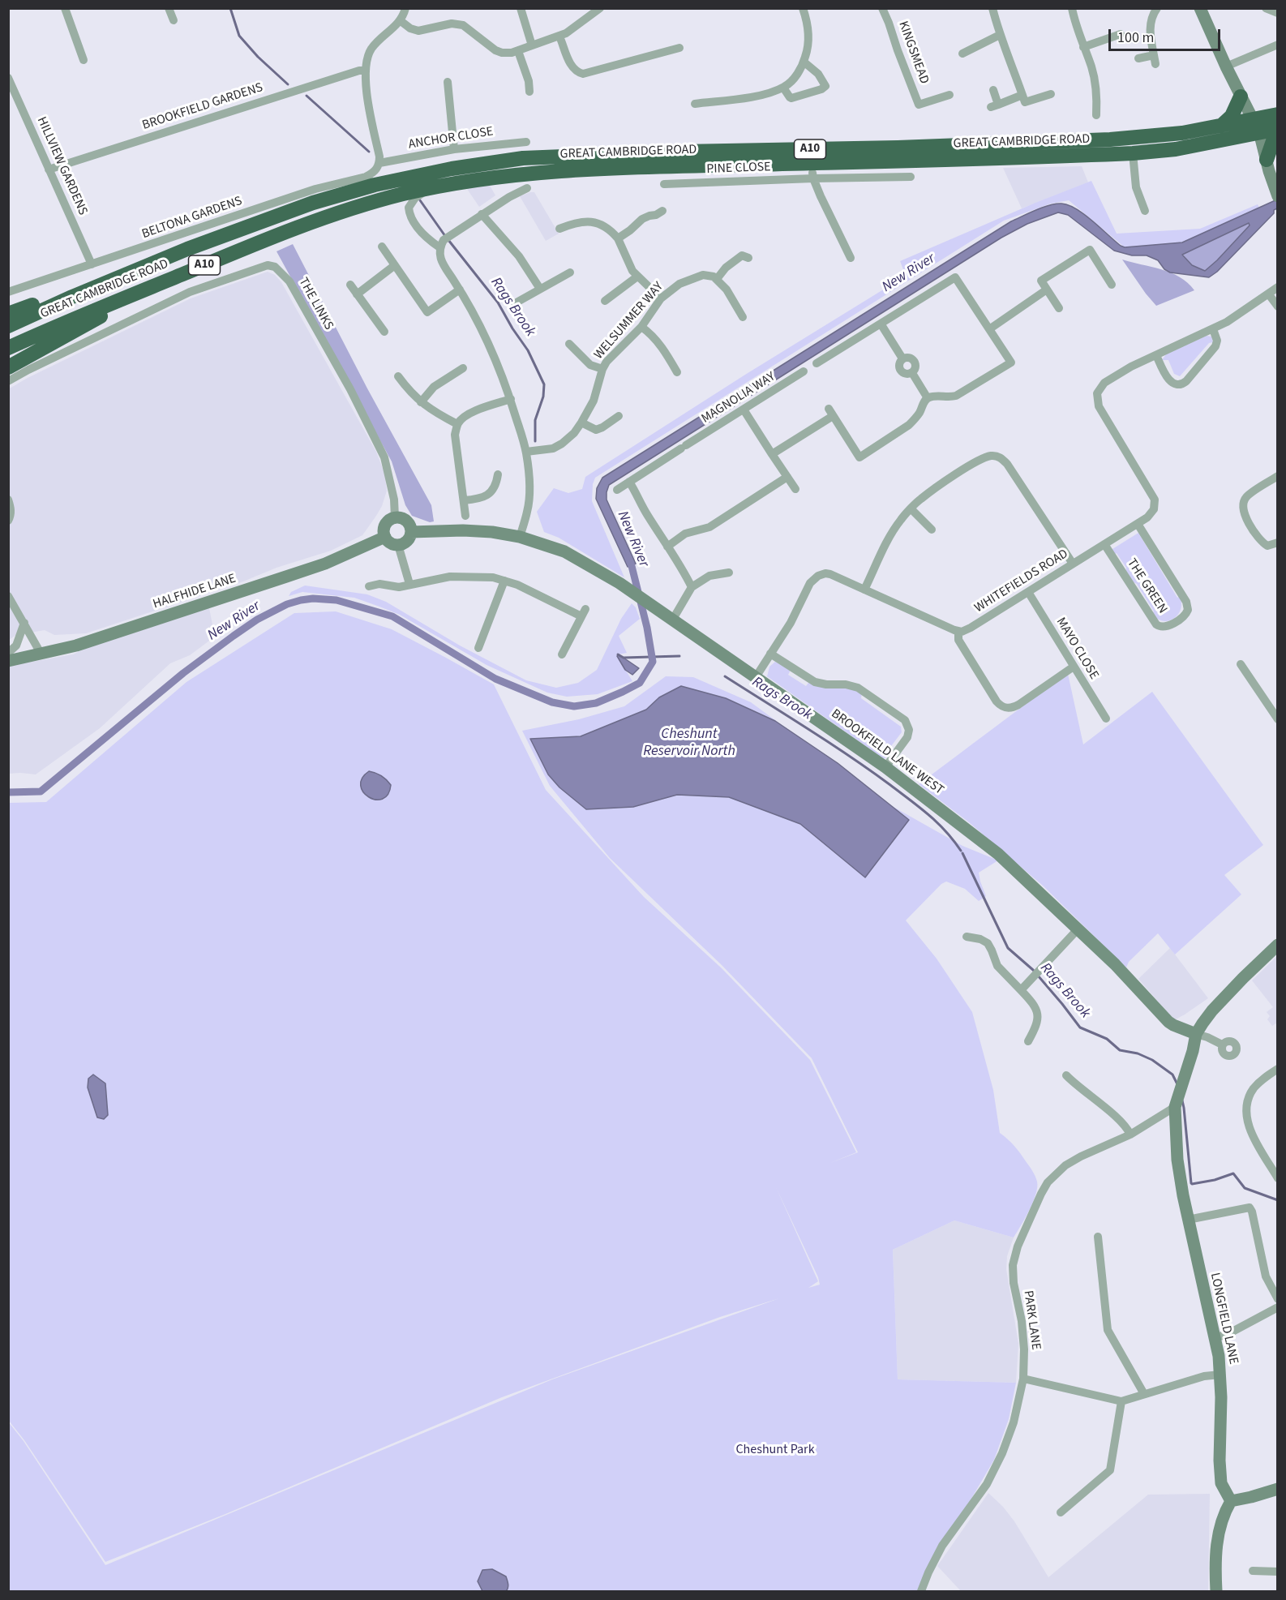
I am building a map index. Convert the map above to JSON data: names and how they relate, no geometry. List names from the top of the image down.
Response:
{
  "streets": {
    "highway": ["GREAT CAMBRIDGE ROAD", "A10"],
    "main road": ["HALFHIDE LANE", "BROOKFIELD LANE WEST", "LONGFIELD LANE"],
    "street": [
      "KINGSMEAD",
      "BROOKFIELD GARDENS",
      "ANCHOR CLOSE",
      "HILLVIEW GARDENS",
      "PINE CLOSE",
      "BELTONA GARDENS",
      "THE LINKS",
      "WELSUMMER WAY",
      "MAGNOLIA WAY",
      "WHITEFIELDS ROAD",
      "THE GREEN",
      "MAYO CLOSE",
      "PARK LANE"
    ]
  },
  "crossings": [
    ["BROOKFIELD GARDENS", "HILLVIEW GARDENS"],
    ["ANCHOR CLOSE", "BELTONA GARDENS"],
    ["HILLVIEW GARDENS", "BELTONA GARDENS"],
    ["THE LINKS", "HALFHIDE LANE"],
    ["THE LINKS", "BROOKFIELD LANE WEST"],
    ["WHITEFIELDS ROAD", "THE GREEN"],
    ["WHITEFIELDS ROAD", "MAYO CLOSE"],
    ["HALFHIDE LANE", "BROOKFIELD LANE WEST"],
    ["LONGFIELD LANE", "PARK LANE"]
  ],
  "water": ["New River", "Rags Brook", "Cheshunt Reservoir North"],
  "parks": ["Cheshunt Park"],
  "scale_bar": "100 m"
}
